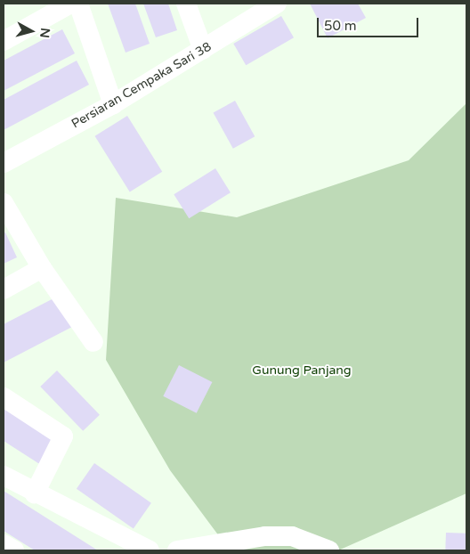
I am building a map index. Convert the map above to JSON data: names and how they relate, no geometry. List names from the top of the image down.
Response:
{
  "streets": {
    "street": ["Persiaran Cempaka Sari 38"]
  },
  "parks": ["Gunung Panjang"],
  "scale_bar": "50 m",
  "north": "right"
}
